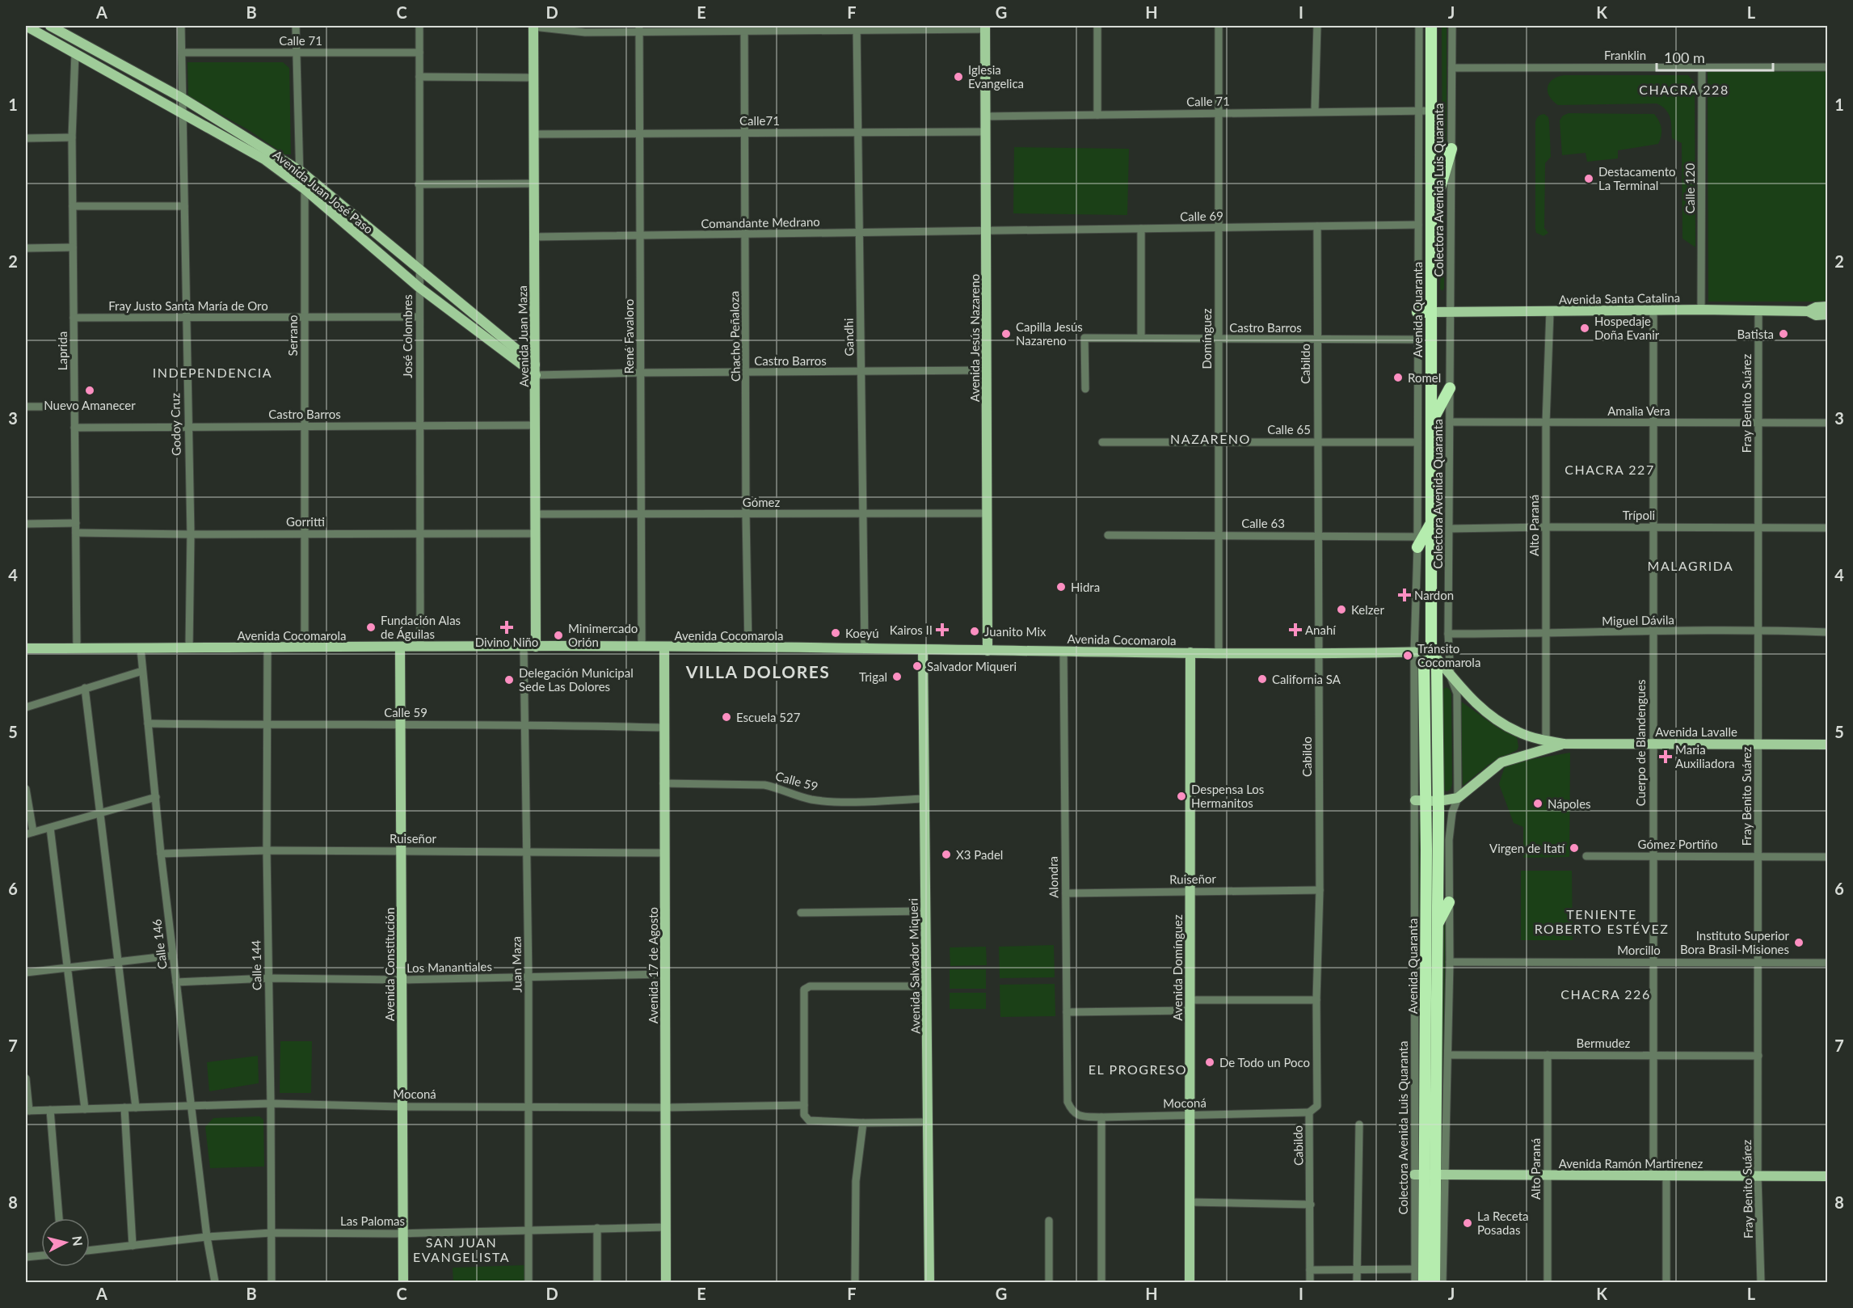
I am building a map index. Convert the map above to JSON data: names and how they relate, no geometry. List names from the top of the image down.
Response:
{
  "streets": {
    "highway": ["Avenida Quaranta"],
    "main road": [
      "Avenida Juan José Paso",
      "Avenida Santa Catalina",
      "Avenida Juan Maza",
      "Avenida Jesús Nazareno",
      "Avenida Cocomarola",
      "Avenida Lavalle",
      "Avenida Constitución",
      "Avenida 17 de Agosto",
      "Avenida Salvador Miqueri",
      "Avenida Domínguez",
      "Avenida Ramón Martirenez"
    ],
    "street": [
      "Calle 71",
      "Franklin",
      "Calle71",
      "Calle 120",
      "Colectora Avenida Luis Quaranta",
      "Calle 69",
      "Comandante Medrano",
      "Fray Justo Santa María de Oro",
      "Castro Barros",
      "Serrano",
      "José Colombres",
      "René Favaloro",
      "Chacho Peñaloza",
      "Gandhi",
      "Domínguez",
      "Laprida",
      "Cabildo",
      "Fray Benito Suárez",
      "Amalia Vera",
      "Godoy Cruz",
      "Calle 65",
      "Colectora Avenida Quaranta",
      "Gómez",
      "Trípoli",
      "Gorritti",
      "Calle 63",
      "Alto Paraná",
      "Miguel Dávila",
      "Calle 59",
      "Cuerpo de Blandengues",
      "Ruiseñor",
      "Gómez Portiño",
      "Alondra",
      "Calle 146",
      "Morcillo",
      "Juan Maza",
      "Calle 144",
      "Los Manantiales",
      "Bermudez",
      "Moconá",
      "Las Palomas"
    ]
  },
  "crossings": [
    ["Calle 71", "Avenida Quaranta"],
    ["Calle 71", "Serrano"],
    ["Calle 71", "José Colombres"],
    ["Calle 71", "Avenida Jesús Nazareno"],
    ["Calle 71", "Domínguez"],
    ["Franklin", "Calle 120"],
    ["Franklin", "Colectora Avenida Luis Quaranta"],
    ["Calle71", "Avenida Juan Maza"],
    ["Calle71", "René Favaloro"],
    ["Calle71", "Chacho Peñaloza"],
    ["Calle71", "Gandhi"],
    ["Calle71", "Avenida Jesús Nazareno"],
    ["Calle 120", "Avenida Santa Catalina"],
    ["Colectora Avenida Luis Quaranta", "Avenida Santa Catalina"],
    ["Colectora Avenida Luis Quaranta", "Avenida Quaranta"],
    ["Colectora Avenida Luis Quaranta", "Colectora Avenida Quaranta"],
    ["Colectora Avenida Luis Quaranta", "Avenida Lavalle"],
    ["Colectora Avenida Luis Quaranta", "Morcillo"],
    ["Colectora Avenida Luis Quaranta", "Bermudez"],
    ["Colectora Avenida Luis Quaranta", "Avenida Ramón Martirenez"],
    ["Avenida Juan José Paso", "Castro Barros"],
    ["Avenida Juan José Paso", "Serrano"],
    ["Avenida Juan José Paso", "José Colombres"],
    ["Avenida Juan José Paso", "Avenida Juan Maza"],
    ["Avenida Juan José Paso", "Laprida"],
    ["Avenida Juan José Paso", "Godoy Cruz"],
    ["Calle 69", "Comandante Medrano"],
    ["Calle 69", "Avenida Jesús Nazareno"],
    ["Calle 69", "Domínguez"],
    ["Calle 69", "Cabildo"],
    ["Comandante Medrano", "Avenida Juan Maza"],
    ["Comandante Medrano", "René Favaloro"],
    ["Comandante Medrano", "Chacho Peñaloza"],
    ["Comandante Medrano", "Gandhi"],
    ["Comandante Medrano", "Avenida Jesús Nazareno"],
    ["Avenida Santa Catalina", "Avenida Quaranta"],
    ["Avenida Santa Catalina", "Fray Benito Suárez"],
    ["Avenida Santa Catalina", "Colectora Avenida Quaranta"],
    ["Avenida Santa Catalina", "Alto Paraná"],
    ["Avenida Santa Catalina", "Cuerpo de Blandengues"],
    ["Fray Justo Santa María de Oro", "Serrano"],
    ["Fray Justo Santa María de Oro", "José Colombres"],
    ["Fray Justo Santa María de Oro", "Laprida"],
    ["Fray Justo Santa María de Oro", "Godoy Cruz"],
    ["Avenida Quaranta", "Avenida Cocomarola"],
    ["Avenida Quaranta", "Avenida Lavalle"],
    ["Avenida Quaranta", "Avenida Ramón Martirenez"],
    ["Castro Barros", "Serrano"],
    ["Castro Barros", "José Colombres"],
    ["Castro Barros", "Avenida Juan Maza"],
    ["Castro Barros", "René Favaloro"],
    ["Castro Barros", "Chacho Peñaloza"],
    ["Castro Barros", "Gandhi"],
    ["Castro Barros", "Avenida Jesús Nazareno"],
    ["Castro Barros", "Domínguez"],
    ["Castro Barros", "Laprida"],
    ["Castro Barros", "Cabildo"],
    ["Castro Barros", "Godoy Cruz"],
    ["Serrano", "Gorritti"],
    ["Serrano", "Avenida Cocomarola"],
    ["José Colombres", "Gorritti"],
    ["José Colombres", "Avenida Cocomarola"],
    ["Avenida Juan Maza", "Gómez"],
    ["Avenida Juan Maza", "Gorritti"],
    ["Avenida Juan Maza", "Avenida Cocomarola"],
    ["René Favaloro", "Gómez"],
    ["René Favaloro", "Avenida Cocomarola"],
    ["Chacho Peñaloza", "Gómez"],
    ["Chacho Peñaloza", "Avenida Cocomarola"],
    ["Gandhi", "Gómez"],
    ["Gandhi", "Avenida Cocomarola"],
    ["Avenida Jesús Nazareno", "Gómez"],
    ["Avenida Jesús Nazareno", "Avenida Cocomarola"],
    ["Domínguez", "Calle 65"],
    ["Domínguez", "Calle 63"],
    ["Domínguez", "Avenida Cocomarola"],
    ["Laprida", "Gorritti"],
    ["Laprida", "Avenida Cocomarola"],
    ["Cabildo", "Calle 65"],
    ["Cabildo", "Calle 63"],
    ["Cabildo", "Avenida Cocomarola"],
    ["Cabildo", "Ruiseñor"],
    ["Cabildo", "Moconá"],
    ["Fray Benito Suárez", "Amalia Vera"],
    ["Fray Benito Suárez", "Trípoli"],
    ["Fray Benito Suárez", "Miguel Dávila"],
    ["Fray Benito Suárez", "Avenida Lavalle"],
    ["Fray Benito Suárez", "Gómez Portiño"],
    ["Fray Benito Suárez", "Morcillo"],
    ["Fray Benito Suárez", "Bermudez"],
    ["Fray Benito Suárez", "Avenida Ramón Martirenez"],
    ["Amalia Vera", "Colectora Avenida Quaranta"],
    ["Amalia Vera", "Alto Paraná"],
    ["Amalia Vera", "Cuerpo de Blandengues"],
    ["Godoy Cruz", "Gorritti"],
    ["Godoy Cruz", "Avenida Cocomarola"],
    ["Colectora Avenida Quaranta", "Trípoli"],
    ["Colectora Avenida Quaranta", "Miguel Dávila"],
    ["Colectora Avenida Quaranta", "Avenida Lavalle"],
    ["Trípoli", "Alto Paraná"],
    ["Trípoli", "Cuerpo de Blandengues"],
    ["Alto Paraná", "Miguel Dávila"],
    ["Alto Paraná", "Avenida Lavalle"],
    ["Alto Paraná", "Bermudez"],
    ["Alto Paraná", "Avenida Ramón Martirenez"],
    ["Miguel Dávila", "Cuerpo de Blandengues"],
    ["Avenida Cocomarola", "Avenida Lavalle"],
    ["Avenida Cocomarola", "Alondra"],
    ["Avenida Cocomarola", "Calle 146"],
    ["Avenida Cocomarola", "Avenida Constitución"],
    ["Avenida Cocomarola", "Juan Maza"],
    ["Avenida Cocomarola", "Calle 144"],
    ["Avenida Cocomarola", "Avenida 17 de Agosto"],
    ["Avenida Cocomarola", "Avenida Salvador Miqueri"],
    ["Avenida Cocomarola", "Avenida Domínguez"],
    ["Calle 59", "Calle 146"],
    ["Calle 59", "Avenida Constitución"],
    ["Calle 59", "Juan Maza"],
    ["Calle 59", "Calle 144"],
    ["Calle 59", "Avenida 17 de Agosto"],
    ["Calle 59", "Avenida Salvador Miqueri"],
    ["Avenida Lavalle", "Cuerpo de Blandengues"],
    ["Cuerpo de Blandengues", "Gómez Portiño"],
    ["Cuerpo de Blandengues", "Morcillo"],
    ["Cuerpo de Blandengues", "Bermudez"],
    ["Cuerpo de Blandengues", "Avenida Ramón Martirenez"],
    ["Ruiseñor", "Alondra"],
    ["Ruiseñor", "Calle 146"],
    ["Ruiseñor", "Avenida Constitución"],
    ["Ruiseñor", "Juan Maza"],
    ["Ruiseñor", "Calle 144"],
    ["Ruiseñor", "Avenida 17 de Agosto"],
    ["Ruiseñor", "Avenida Domínguez"],
    ["Alondra", "Moconá"],
    ["Calle 146", "Los Manantiales"],
    ["Calle 146", "Moconá"],
    ["Calle 146", "Las Palomas"],
    ["Avenida Constitución", "Los Manantiales"],
    ["Avenida Constitución", "Moconá"],
    ["Avenida Constitución", "Las Palomas"],
    ["Juan Maza", "Los Manantiales"],
    ["Juan Maza", "Moconá"],
    ["Juan Maza", "Las Palomas"],
    ["Calle 144", "Los Manantiales"],
    ["Calle 144", "Moconá"],
    ["Calle 144", "Las Palomas"],
    ["Avenida 17 de Agosto", "Los Manantiales"],
    ["Avenida 17 de Agosto", "Moconá"],
    ["Avenida 17 de Agosto", "Las Palomas"],
    ["Avenida Domínguez", "Moconá"]
  ],
  "districts": [
    "CHACRA 228",
    "INDEPENDENCIA",
    "NAZARENO",
    "CHACRA 227",
    "MALAGRIDA",
    "VILLA DOLORES",
    "TENIENTE ROBERTO ESTÉVEZ",
    "CHACRA 226",
    "EL PROGRESO",
    "SAN JUAN EVANGELISTA"
  ],
  "places": {
    "other": [
      "Iglesia Evangelica",
      "Destacamento La Terminal",
      "Hospedaje Doña Evanir",
      "Capilla Jesús Nazareno",
      "Batista",
      "Romel",
      "Nuevo Amanecer",
      "Hidra",
      "Kelzer",
      "Fundación Alas de Águilas",
      "Juanito Mix",
      "Koeyú",
      "Minimercado Orión",
      "Tránsito Cocomarola",
      "Salvador Miqueri",
      "Trigal",
      "California SA",
      "Delegación Municipal Sede Las Dolores",
      "Escuela 527",
      "Despensa Los Hermanitos",
      "Nápoles",
      "Virgen de Itatí",
      "X3 Padel",
      "Instituto Superior Bora Brasil-Misiones",
      "De Todo un Poco",
      "La Receta Posadas"
    ],
    "health": [
      "Nardon",
      "Divino Niño",
      "Kairos II",
      "Anahí",
      "Maria Auxiliadora"
    ]
  },
  "scale_bar": "100 m",
  "north": "right",
  "grid": {
    "columns": [
      "A",
      "B",
      "C",
      "D",
      "E",
      "F",
      "G",
      "H",
      "I",
      "J",
      "K",
      "L"
    ],
    "rows": [
      "1",
      "2",
      "3",
      "4",
      "5",
      "6",
      "7",
      "8"
    ]
  }
}
